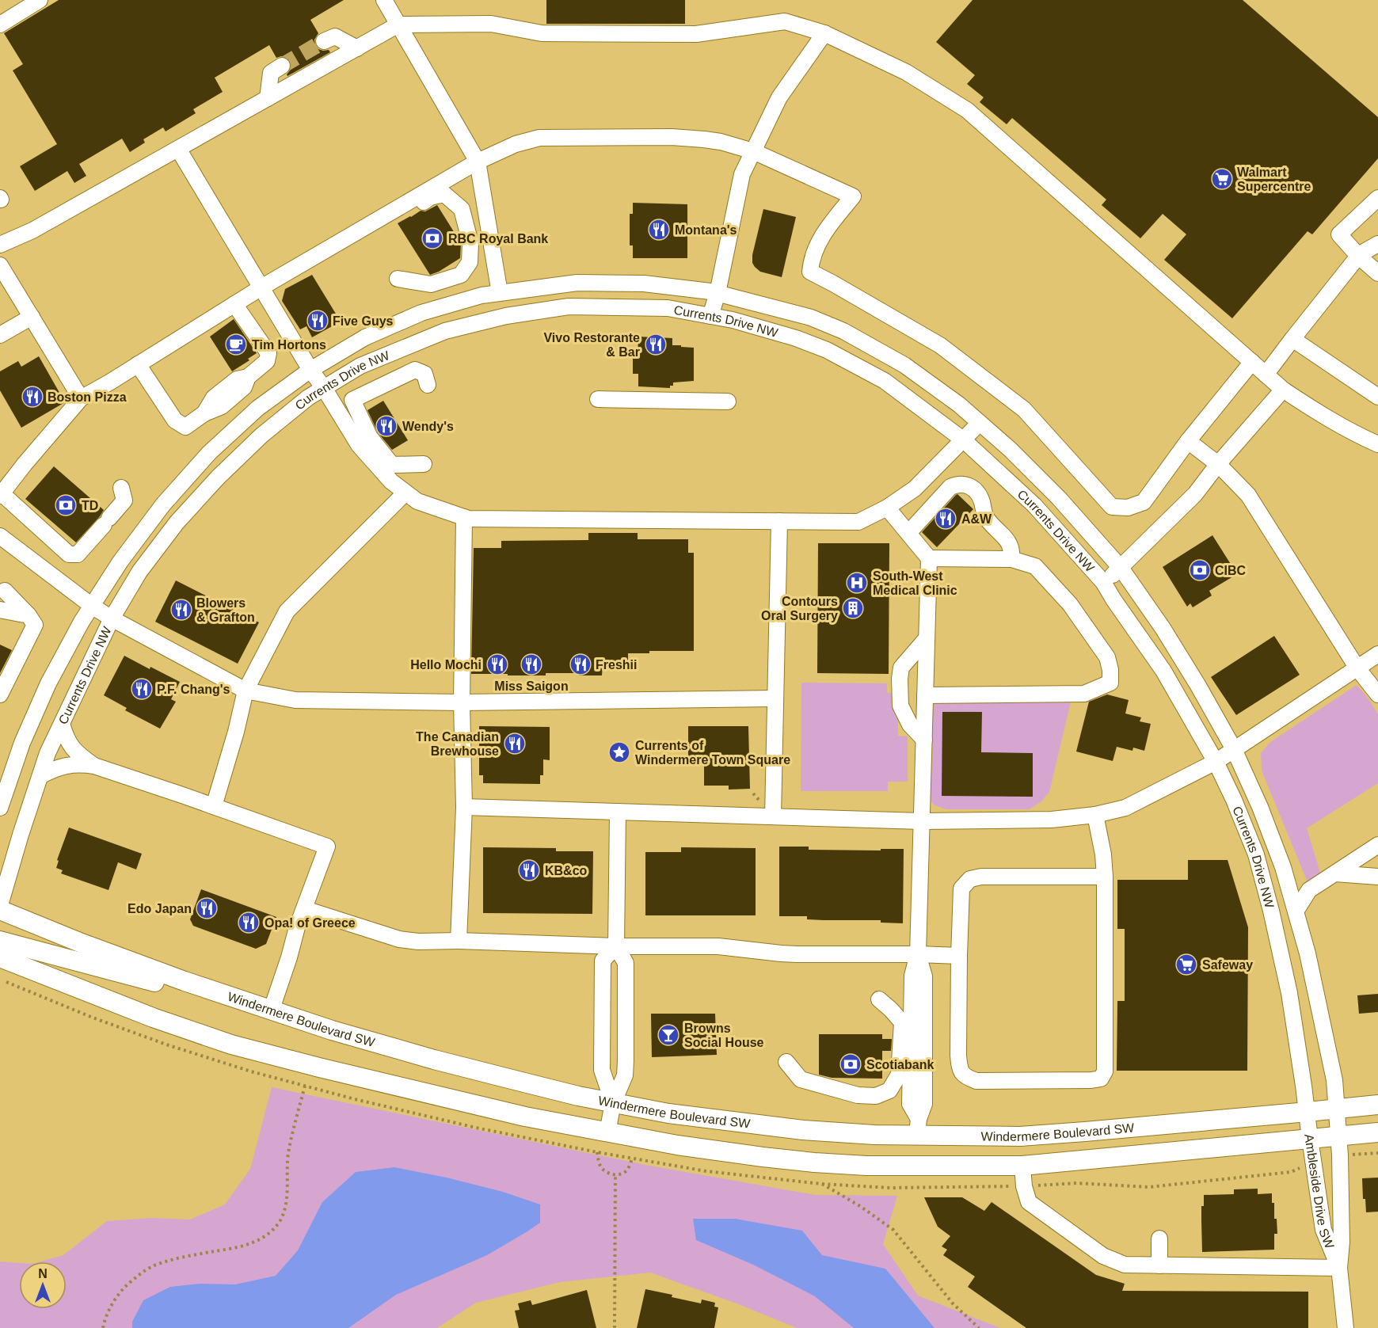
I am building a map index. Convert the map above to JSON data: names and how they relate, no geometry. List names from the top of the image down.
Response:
{
  "streets": {
    "main road": ["Windermere Boulevard SW"],
    "street": ["Currents Drive NW", "Ambleside Drive SW"]
  },
  "crossings": [
    ["Currents Drive NW", "Windermere Boulevard SW"],
    ["Currents Drive NW", "Ambleside Drive SW"],
    ["Windermere Boulevard SW", "Ambleside Drive SW"]
  ],
  "places": {
    "supermarket": ["Walmart Supercentre", "Safeway"],
    "restaurant": [
      "Montana's",
      "Five Guys",
      "Vivo Restorante & Bar",
      "Boston Pizza",
      "Wendy's",
      "A&W",
      "Blowers & Grafton",
      "Hello Mochi",
      "Miss Saigon",
      "Freshii",
      "P.F. Chang's",
      "The Canadian Brewhouse",
      "KB&co",
      "Edo Japan",
      "Opa! of Greece"
    ],
    "bank": [
      "RBC Royal Bank",
      "TD",
      "CIBC",
      "Scotiabank"
    ],
    "cafe": ["Tim Hortons"],
    "hospital": ["South-West Medical Clinic"],
    "building": ["Contours Oral Surgery"],
    "place": ["Currents of Windermere Town Square"],
    "bar": ["Browns Social House"]
  },
  "north": "top"
}
